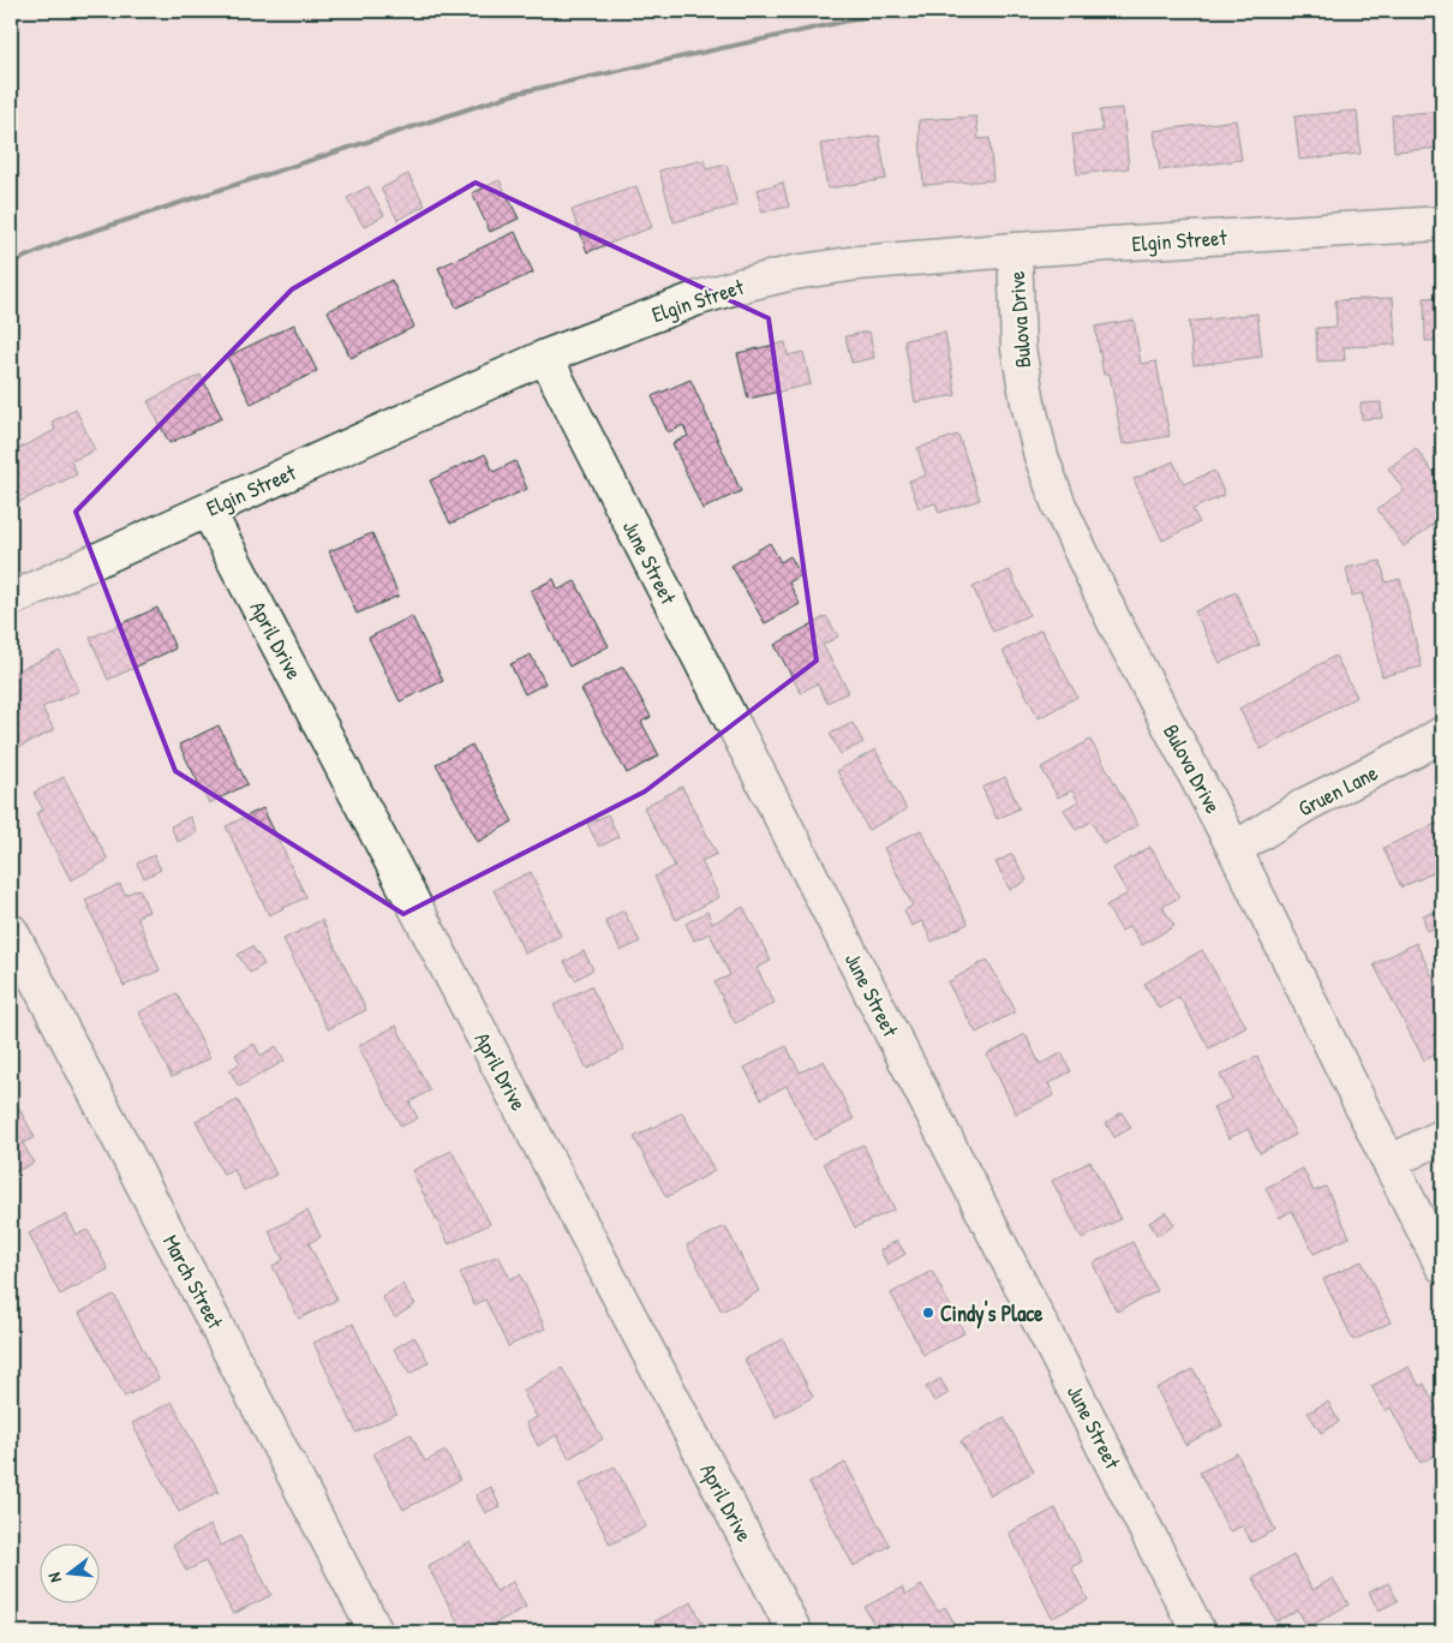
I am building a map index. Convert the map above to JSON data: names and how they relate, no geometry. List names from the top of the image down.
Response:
{
  "streets": {
    "street": [
      "Elgin Street",
      "Bulova Drive",
      "June Street",
      "April Drive",
      "Gruen Lane",
      "March Street"
    ]
  },
  "crossings": [
    ["Elgin Street", "Bulova Drive"],
    ["Elgin Street", "June Street"],
    ["Elgin Street", "April Drive"],
    ["Bulova Drive", "Gruen Lane"]
  ],
  "places": ["Cindy's Place"],
  "north": "left"
}
